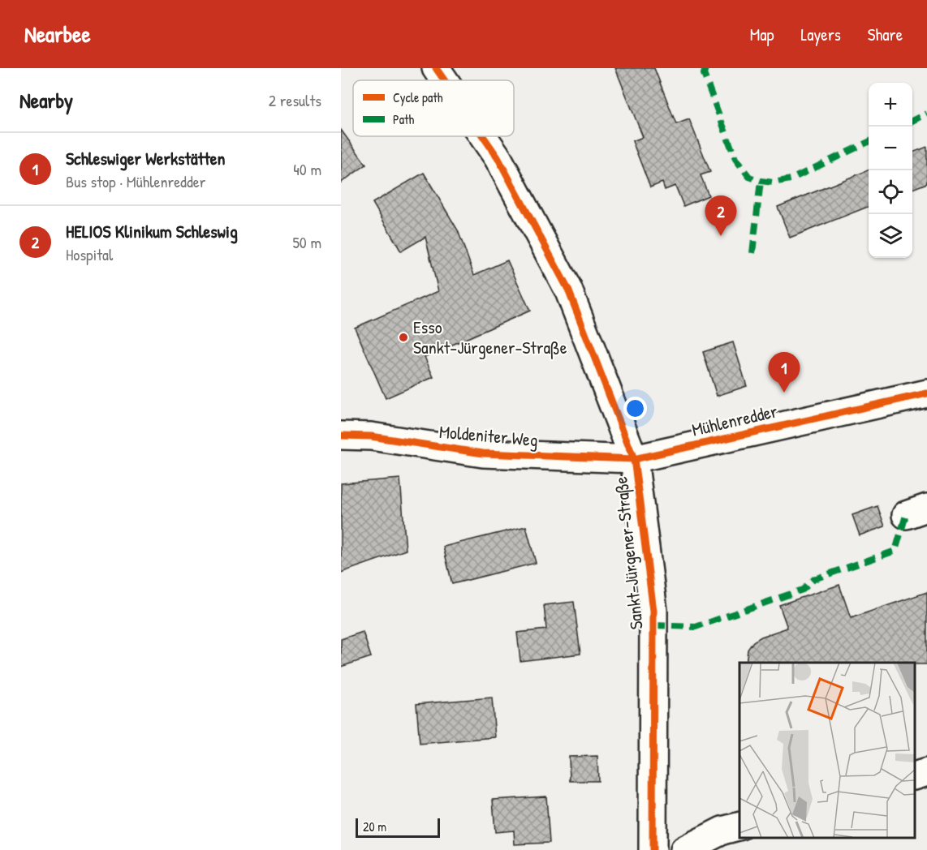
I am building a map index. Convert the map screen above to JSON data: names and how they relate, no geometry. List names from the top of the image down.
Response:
{
  "streets": {
    "street": ["Mühlenredder", "Moldeniter Weg", "Sankt-Jürgener-Straße"]
  },
  "crossings": [
    ["Mühlenredder", "Moldeniter Weg"],
    ["Mühlenredder", "Sankt-Jürgener-Straße"],
    ["Moldeniter Weg", "Sankt-Jürgener-Straße"]
  ],
  "places": ["Esso Sankt-Jürgener-Straße"],
  "legend": ["Cycle path", "Path"],
  "scale_bar": "20 m",
  "page": {
    "header": "Nearbee",
    "nav": ["Map", "Layers", "Share"],
    "heading": ["Nearby", "2 results"],
    "map_buttons": ["+", "−"],
    "list": [
      {
        "mark": "1",
        "name": "Schleswiger Werkstätten",
        "note": "Bus stop · Mühlenredder",
        "value": "40 m"
      },
      {
        "mark": "2",
        "name": "HELIOS Klinikum Schleswig",
        "note": "Hospital",
        "value": "50 m"
      }
    ],
    "pins": ["2", "1"],
    "scale": "20 m"
  }
}
